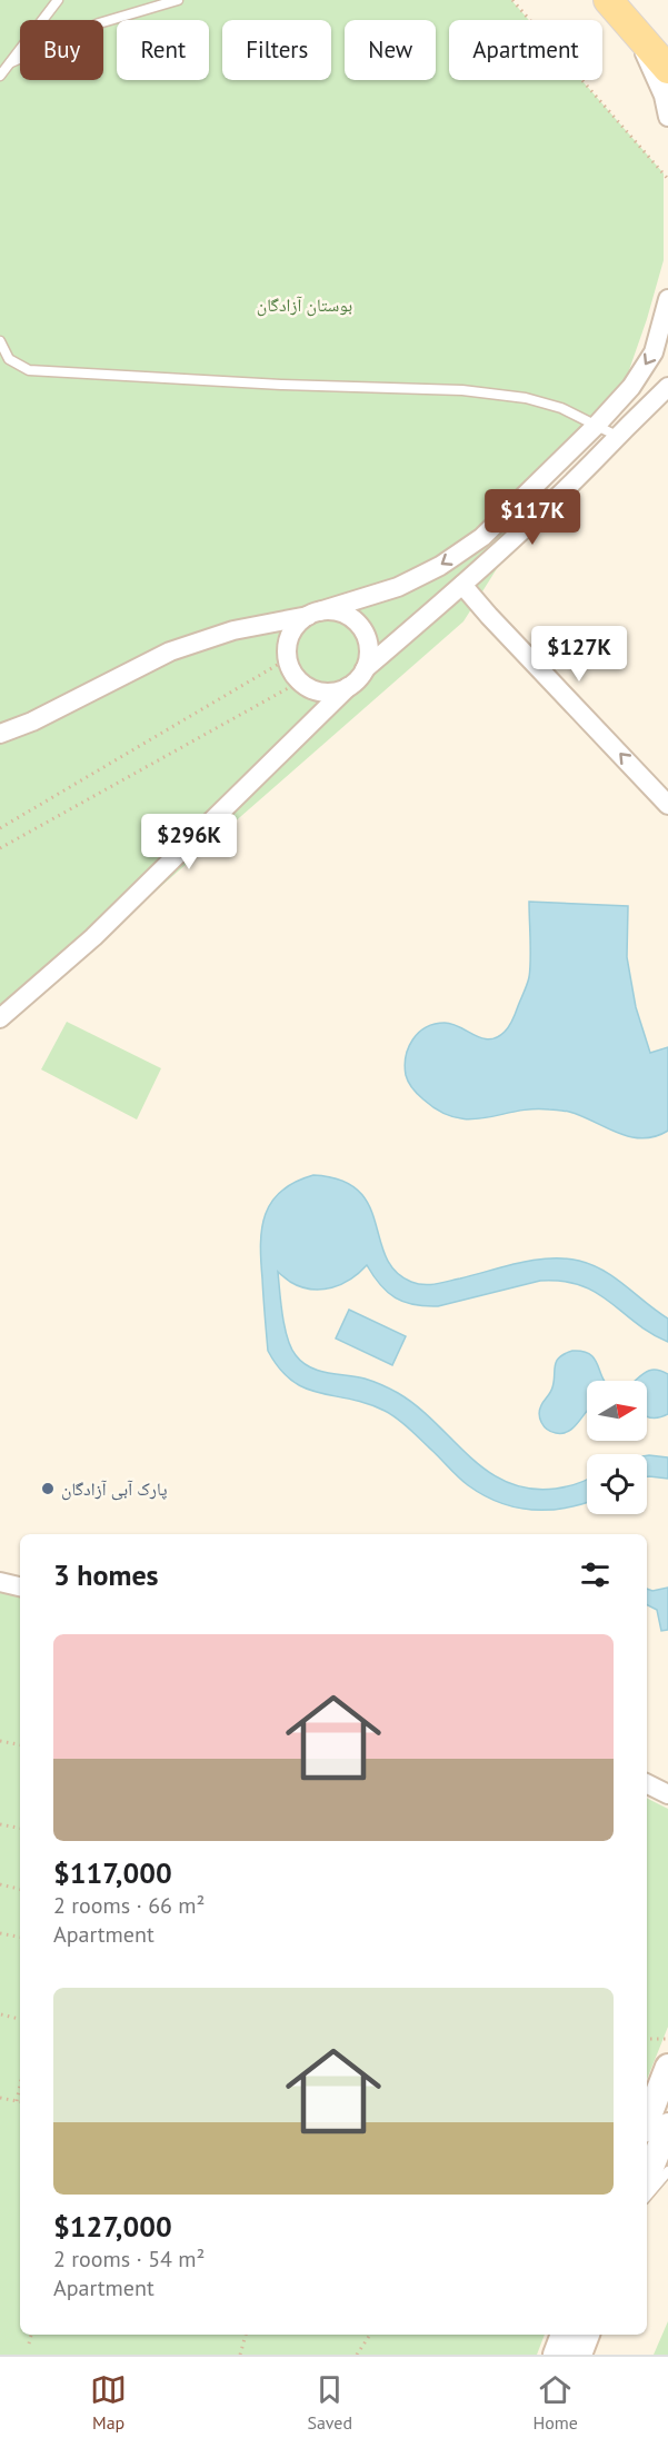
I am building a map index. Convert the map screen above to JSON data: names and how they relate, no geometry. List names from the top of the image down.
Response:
{
  "parks": ["بوستان آزادگان"],
  "places": ["پارک آبی آزادگان"],
  "north": "right",
  "page": {
    "chip": [
      "Buy",
      "Rent",
      "Filters",
      "New",
      "Apartment"
    ],
    "price": ["$117K", "$127K", "$296K"],
    "heading": "3 homes",
    "list": [
      {
        "name": "$117,000",
        "note": "2 rooms · 66 m² · Apartment"
      },
      {
        "name": "$127,000",
        "note": "2 rooms · 54 m² · Apartment"
      }
    ],
    "tabs": ["Map", "Saved", "Home"]
  }
}
